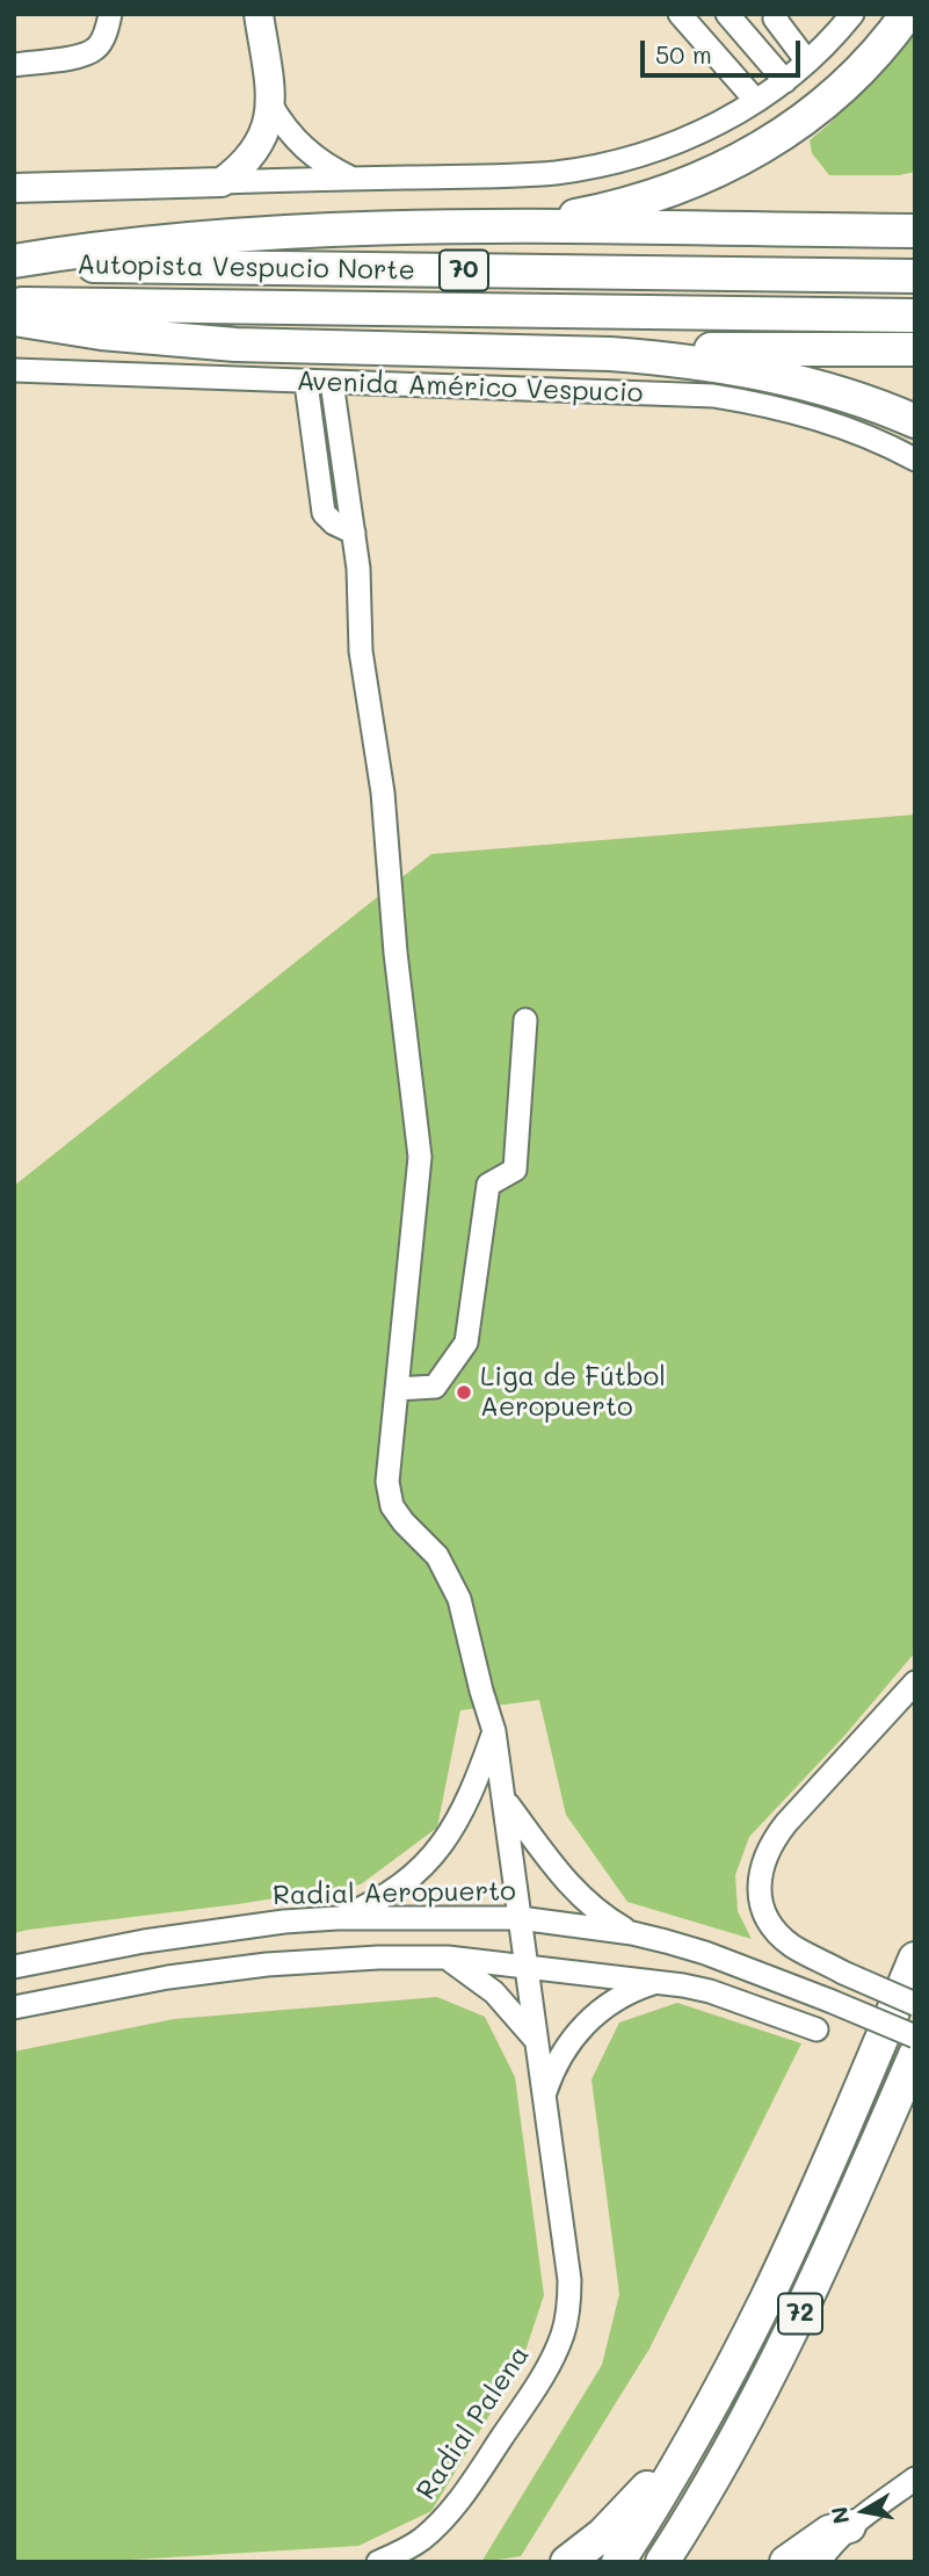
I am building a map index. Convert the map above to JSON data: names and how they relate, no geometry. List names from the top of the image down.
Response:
{
  "streets": {
    "highway": ["Autopista Vespucio Norte", "70", "72"],
    "street": ["Avenida Américo Vespucio", "Radial Aeropuerto", "Radial Palena"]
  },
  "crossings": [
    ["Avenida Américo Vespucio", "Radial Palena"],
    ["Radial Aeropuerto", "Radial Palena"]
  ],
  "places": ["Liga de Fútbol Aeropuerto"],
  "scale_bar": "50 m",
  "north": "left"
}
